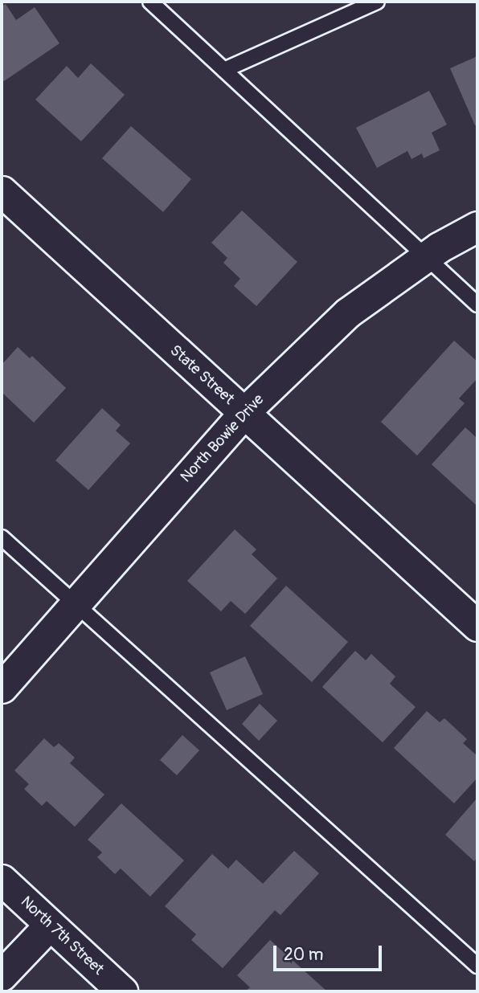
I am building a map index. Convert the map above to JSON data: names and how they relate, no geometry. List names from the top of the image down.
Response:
{
  "streets": {
    "street": ["State Street", "North Bowie Drive", "North 7th Street"]
  },
  "crossings": [
    ["State Street", "North Bowie Drive"]
  ],
  "scale_bar": "20 m"
}
